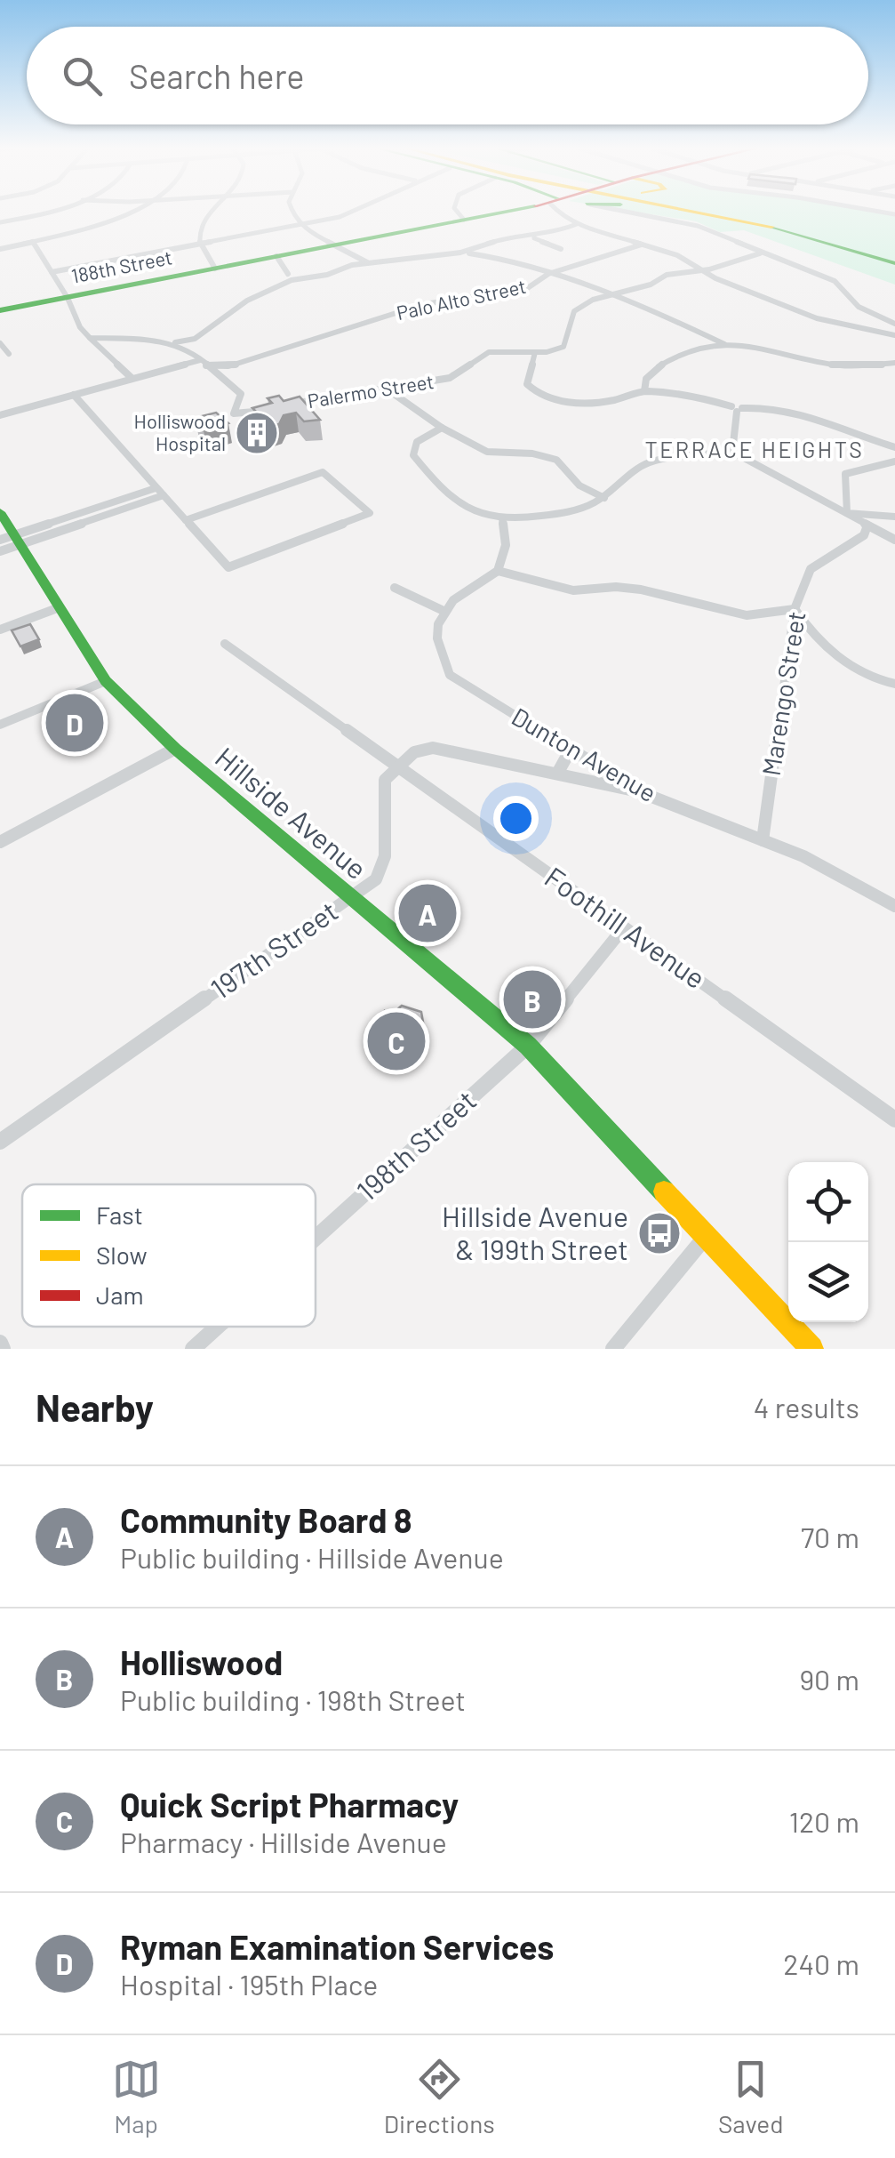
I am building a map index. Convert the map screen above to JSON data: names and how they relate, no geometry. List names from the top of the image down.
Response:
{
  "streets": {
    "main road": ["188th Street", "Hillside Avenue"],
    "street": [
      "Palo Alto Street",
      "Palermo Street",
      "Marengo Street",
      "Dunton Avenue",
      "Foothill Avenue",
      "197th Street",
      "198th Street"
    ]
  },
  "crossings": [
    ["Marengo Street", "Dunton Avenue"],
    ["Hillside Avenue", "197th Street"],
    ["Hillside Avenue", "198th Street"],
    ["Foothill Avenue", "197th Street"],
    ["Foothill Avenue", "198th Street"]
  ],
  "districts": ["TERRACE HEIGHTS"],
  "places": {
    "building": ["Holliswood Hospital"],
    "bus stop": ["Hillside Avenue & 199th Street"]
  },
  "legend": ["Fast", "Slow", "Jam"],
  "page": {
    "search": "Search here",
    "pins": [
      "D",
      "A",
      "B",
      "C"
    ],
    "heading": ["Nearby", "4 results"],
    "list": [
      {
        "mark": "A",
        "name": "Community Board 8",
        "note": "Public building · Hillside Avenue",
        "value": "70 m"
      },
      {
        "mark": "B",
        "name": "Holliswood",
        "note": "Public building · 198th Street",
        "value": "90 m"
      },
      {
        "mark": "C",
        "name": "Quick Script Pharmacy",
        "note": "Pharmacy · Hillside Avenue",
        "value": "120 m"
      },
      {
        "mark": "D",
        "name": "Ryman Examination Services",
        "note": "Hospital · 195th Place",
        "value": "240 m"
      }
    ],
    "nav": ["Map", "Directions", "Saved"]
  }
}
